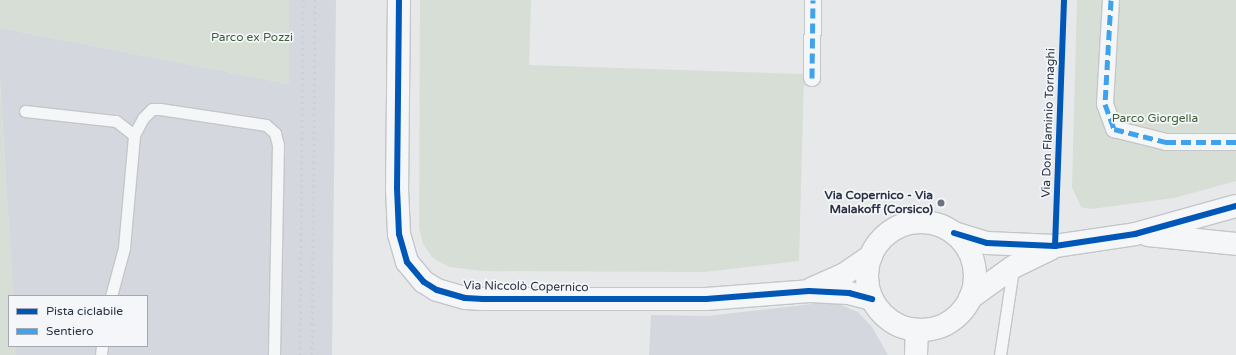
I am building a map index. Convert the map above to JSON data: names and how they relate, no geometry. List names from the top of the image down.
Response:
{
  "streets": {
    "street": ["Via Niccolò Copernico"],
    "cycle path": ["Via Don Flaminio Tornaghi"]
  },
  "parks": ["Parco ex Pozzi", "Parco Giorgella"],
  "places": ["Via Copernico - Via Malakoff (Corsico)"],
  "legend": ["Pista ciclabile", "Sentiero"]
}
